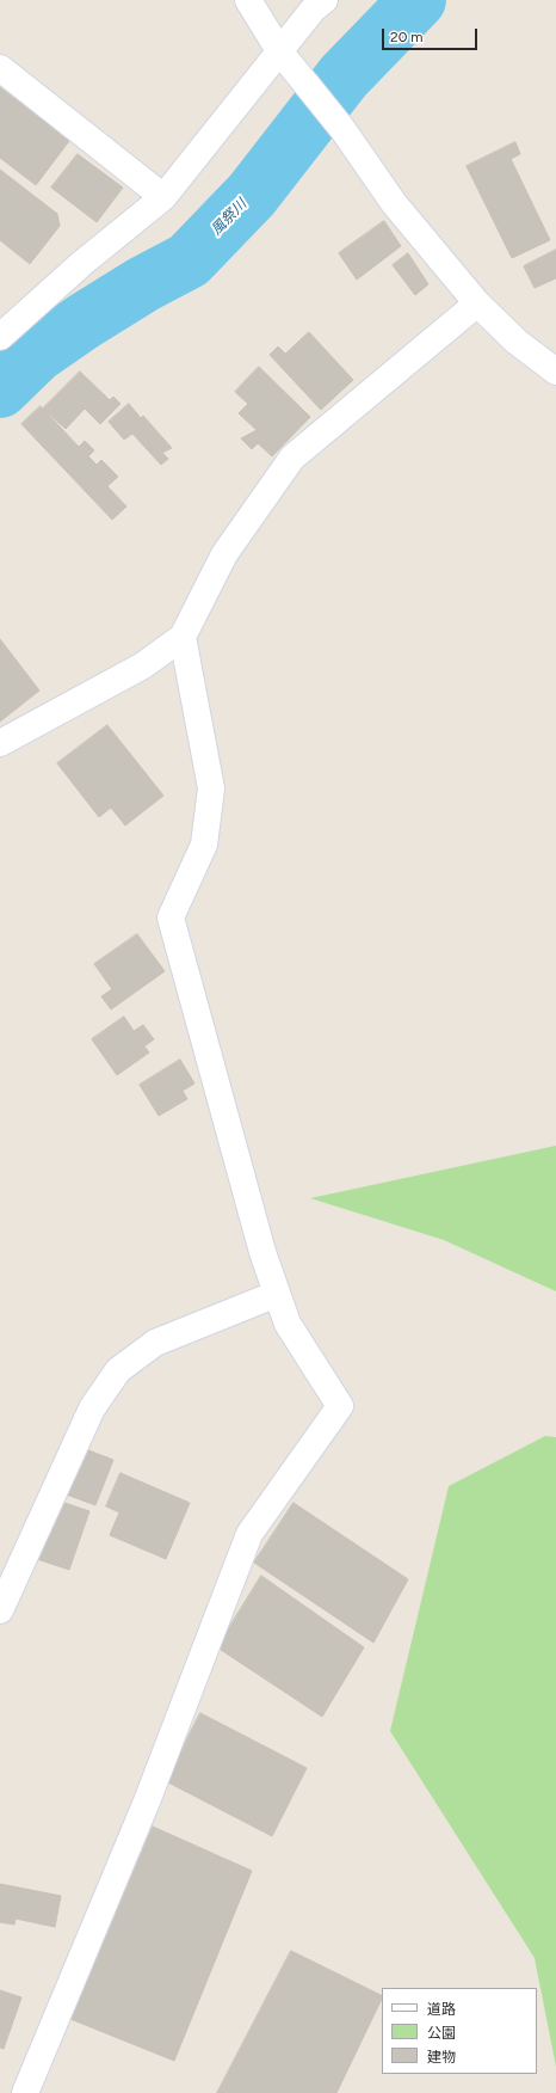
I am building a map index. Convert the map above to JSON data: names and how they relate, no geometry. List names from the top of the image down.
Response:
{
  "water": ["風祭川"],
  "legend": ["道路", "公園", "建物"],
  "scale_bar": "20 m"
}
